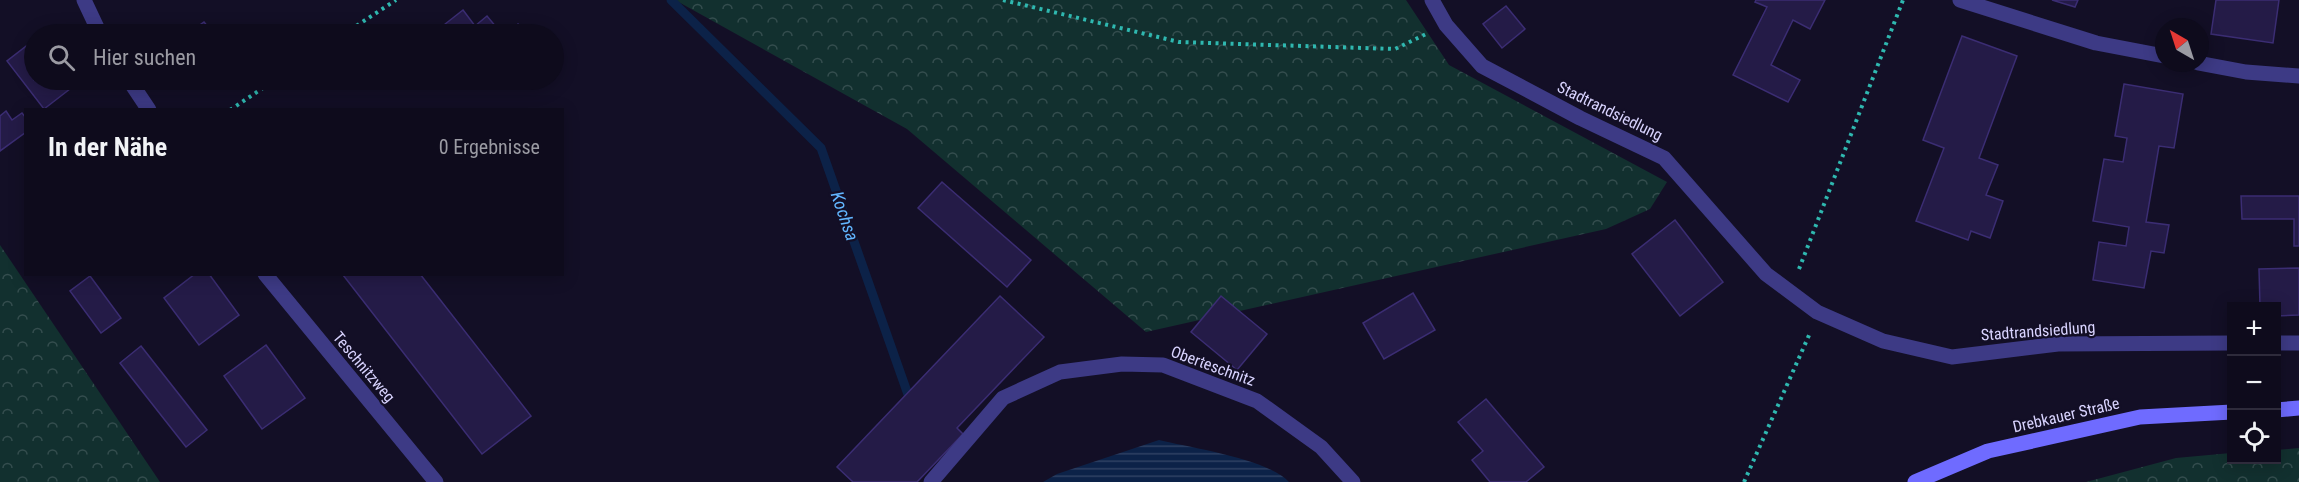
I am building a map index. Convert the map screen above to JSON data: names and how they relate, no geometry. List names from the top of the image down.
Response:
{
  "streets": {
    "street": [
      "Stadtrandsiedlung",
      "Oberteschnitz",
      "Teschnitzweg",
      "Drebkauer Straße"
    ]
  },
  "water": ["Kochsa"],
  "north": "top left",
  "page": {
    "search": "Hier suchen",
    "heading": ["In der Nähe", "0 Ergebnisse"],
    "map_buttons": ["+", "−"]
  }
}
